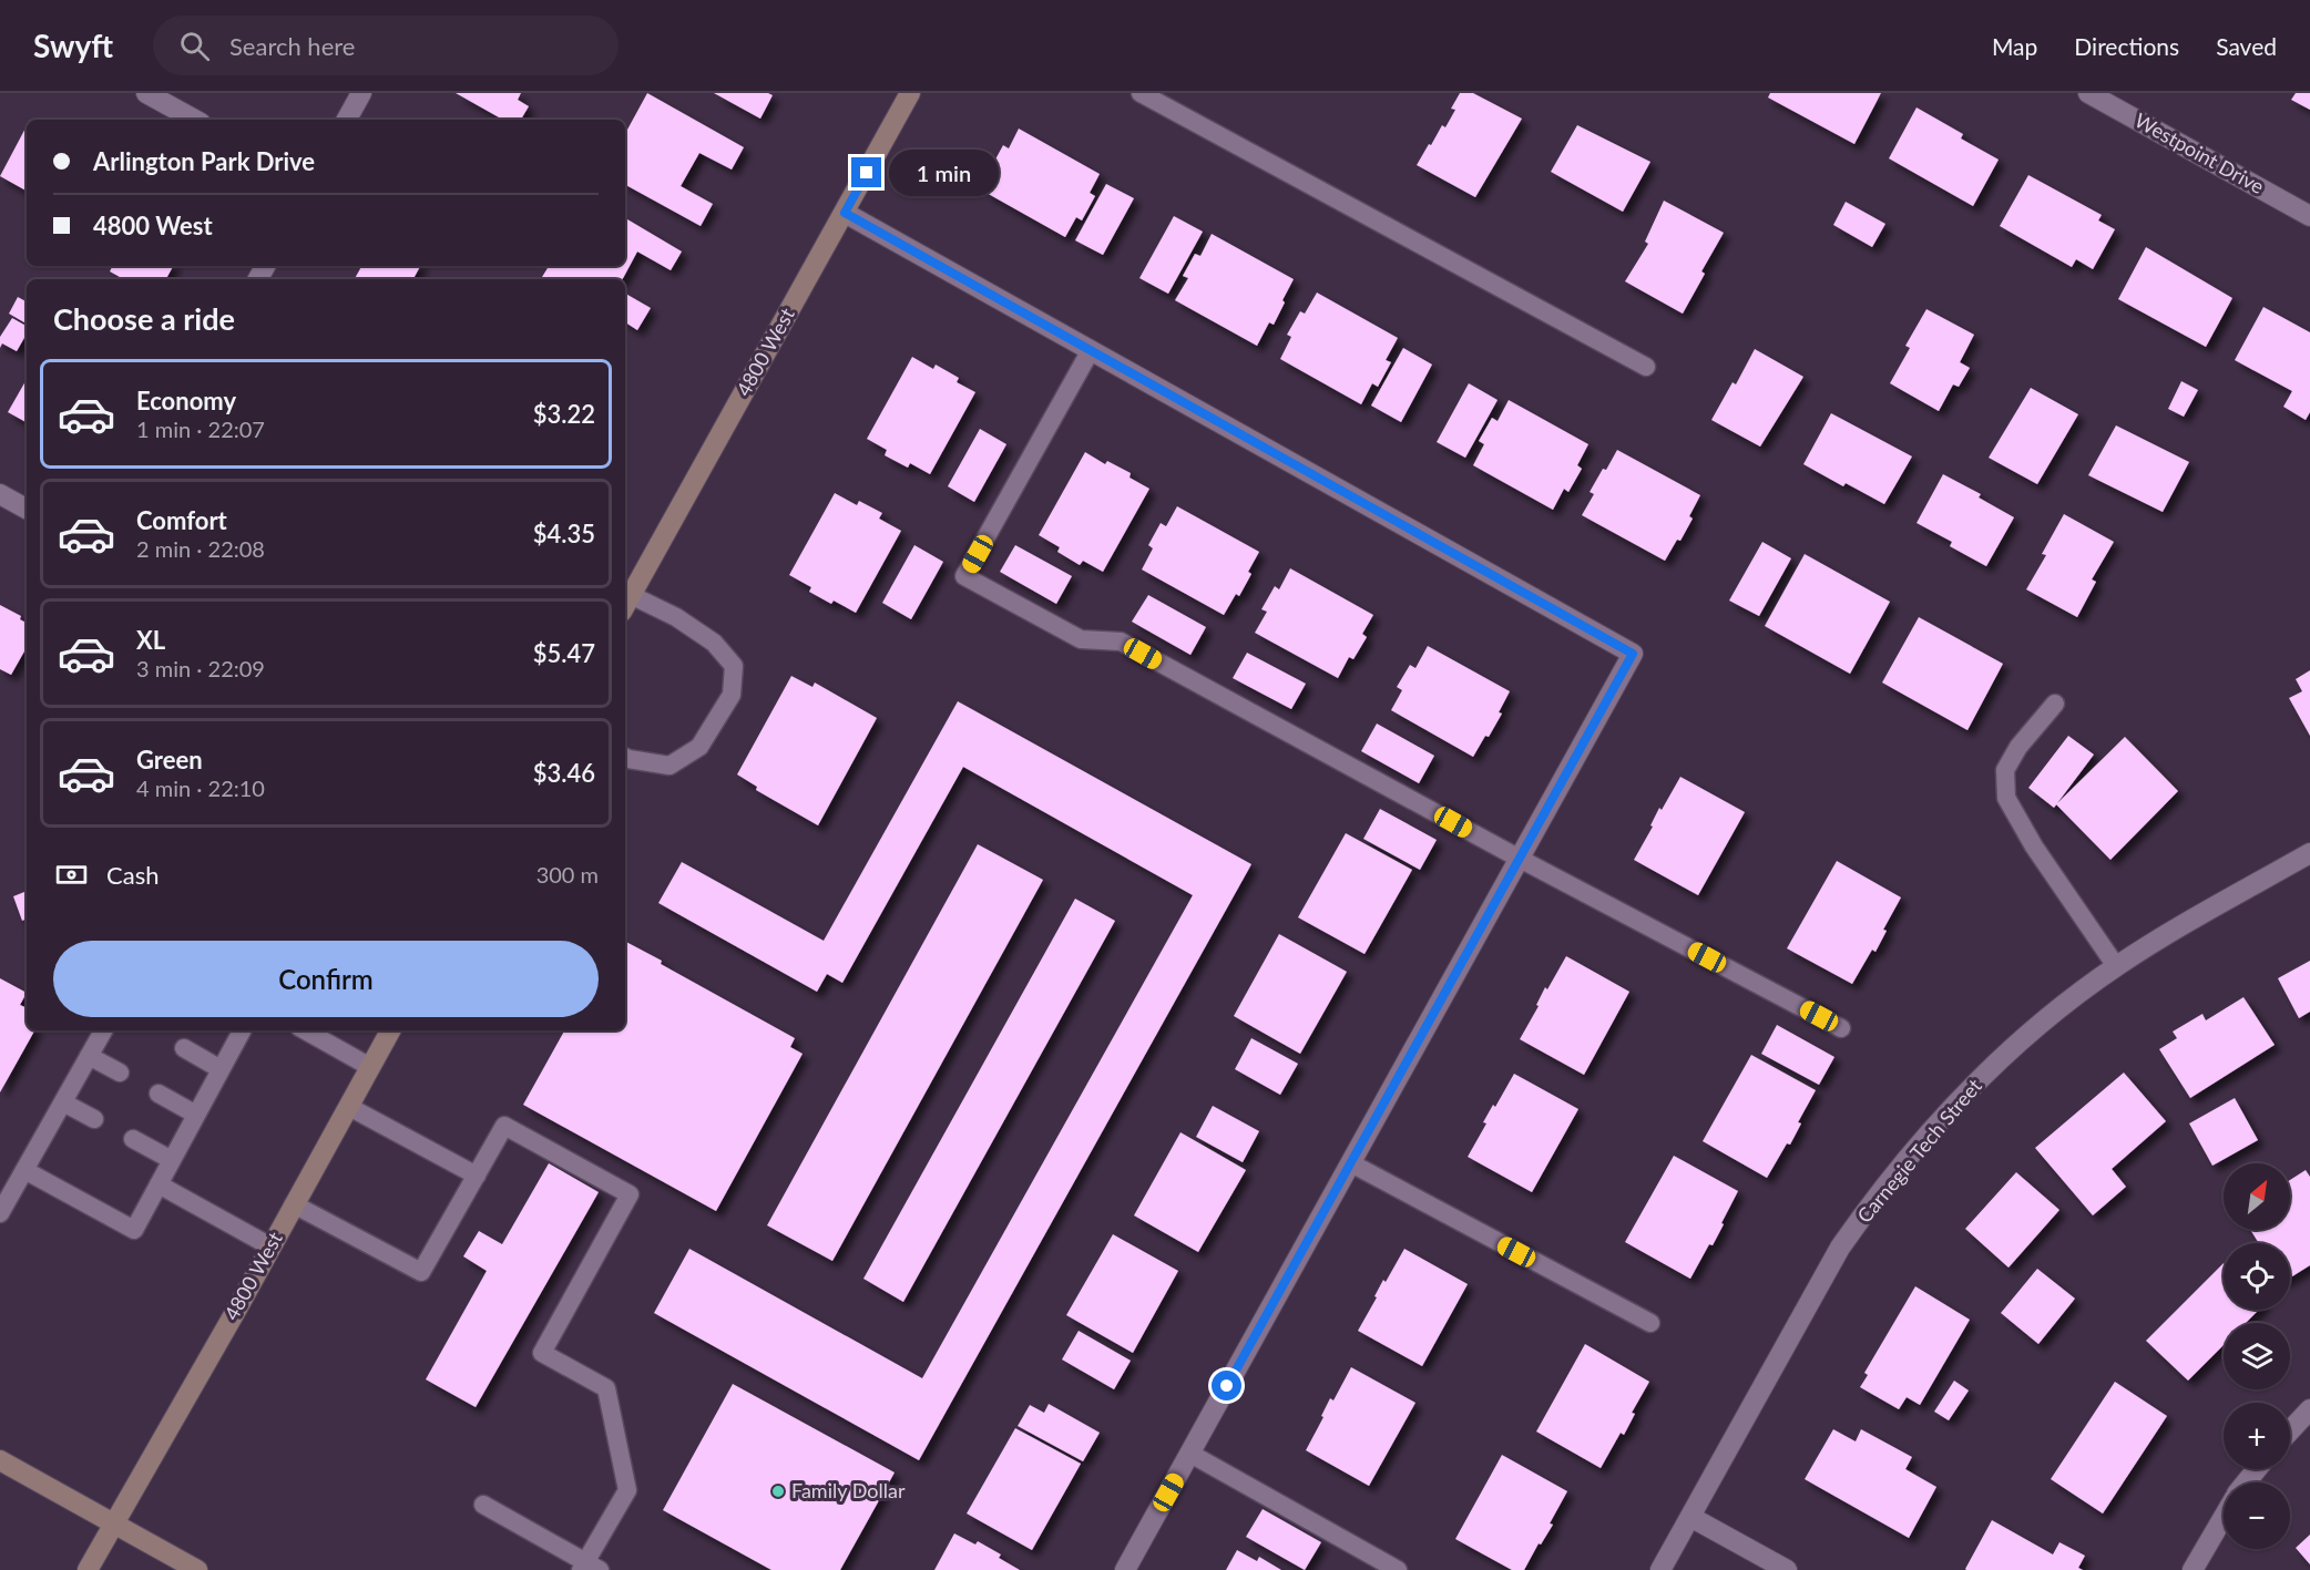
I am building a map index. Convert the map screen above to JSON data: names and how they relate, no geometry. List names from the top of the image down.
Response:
{
  "streets": {
    "main road": ["4800 West"],
    "street": ["Westpoint Drive", "Carnegie Tech Street"]
  },
  "places": ["Family Dollar"],
  "north": "top right",
  "page": {
    "header": "Swyft",
    "search": "Search here",
    "nav": ["Map", "Directions", "Saved"],
    "banner": ["Arlington Park Drive", "4800 West"],
    "bubble": "1 min",
    "heading": "Choose a ride",
    "list": [
      {
        "name": "Economy",
        "note": "1 min · 22:07",
        "value": "$3.22"
      },
      {
        "name": "Comfort",
        "note": "2 min · 22:08",
        "value": "$4.35"
      },
      {
        "name": "XL",
        "note": "3 min · 22:09",
        "value": "$5.47"
      },
      {
        "name": "Green",
        "note": "4 min · 22:10",
        "value": "$3.46"
      }
    ],
    "pay": ["Cash", "300 m"],
    "buttons": "Confirm",
    "map_buttons": ["+", "−"]
  }
}
